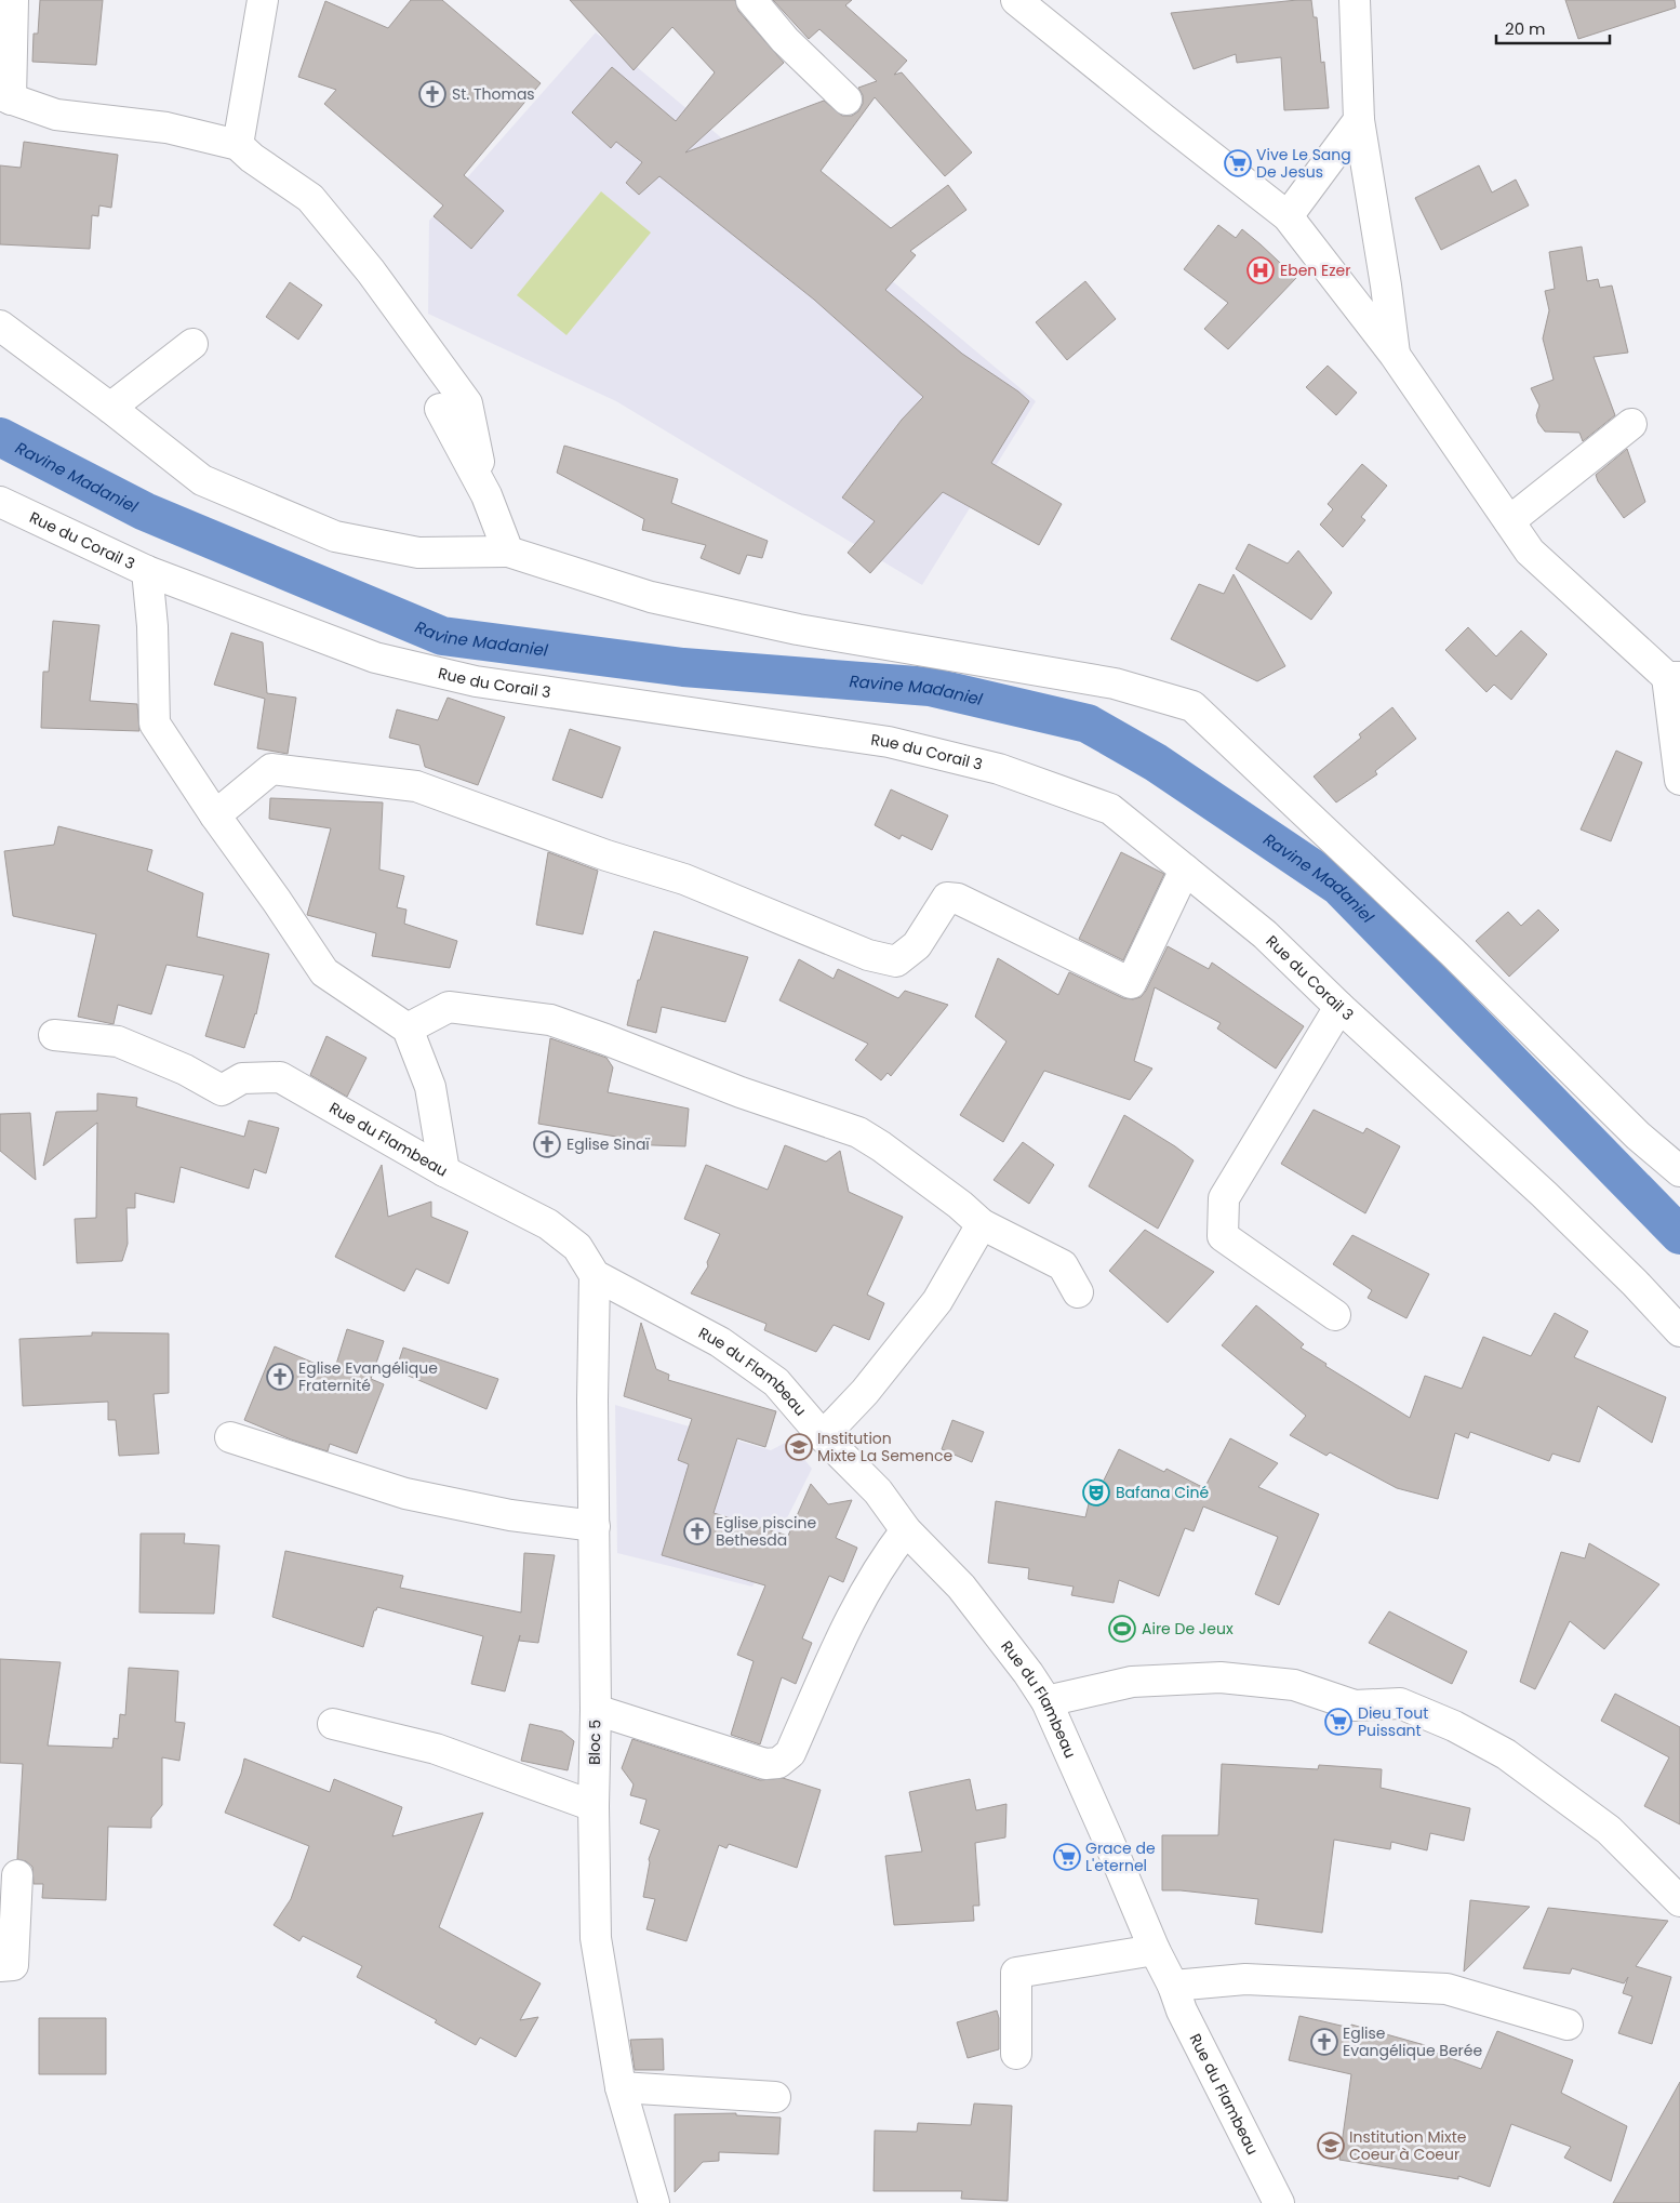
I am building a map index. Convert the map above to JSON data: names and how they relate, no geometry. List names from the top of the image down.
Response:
{
  "streets": {
    "street": ["Rue du Corail 3", "Rue du Flambeau", "Bloc 5"]
  },
  "crossings": [
    ["Rue du Flambeau", "Bloc 5"]
  ],
  "water": ["Ravine Madaniel"],
  "places": {
    "church": [
      "St. Thomas",
      "Eglise Sinaï",
      "Eglise Evangélique Fraternité",
      "Eglise piscine Bethesda",
      "Eglise Evangélique Berée"
    ],
    "supermarket": ["Vive Le Sang De Jesus", "Dieu Tout Puissant", "Grace de L'eternel"],
    "hospital": ["Eben Ezer"],
    "school or university": ["Institution Mixte La Semence", "Institution Mixte Coeur à Coeur"],
    "theatre": ["Bafana Ciné"],
    "sports": ["Aire De Jeux"]
  },
  "scale_bar": "20 m"
}
